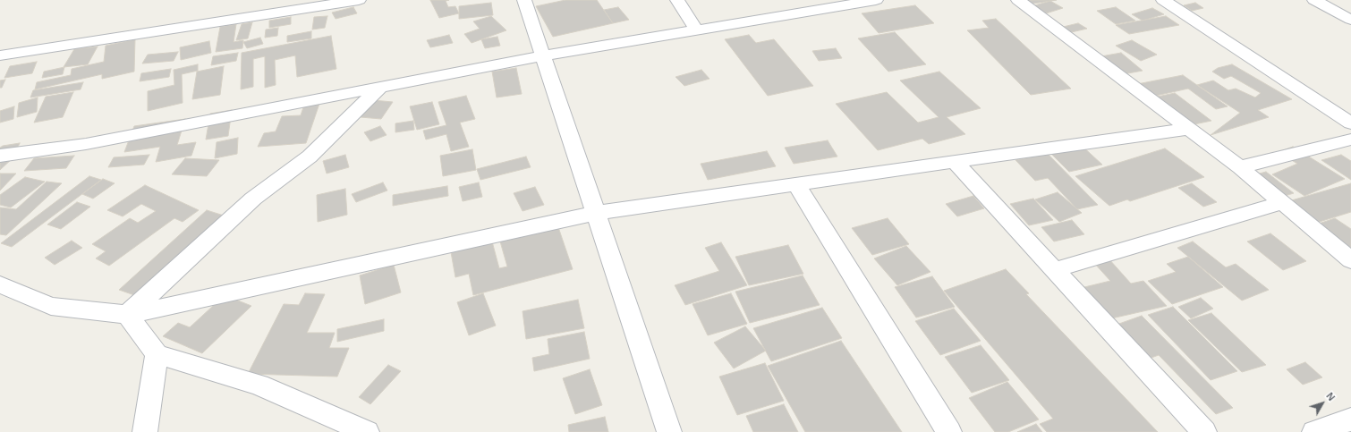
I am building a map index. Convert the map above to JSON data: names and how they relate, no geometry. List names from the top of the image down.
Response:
{
  "north": "top right"
}
